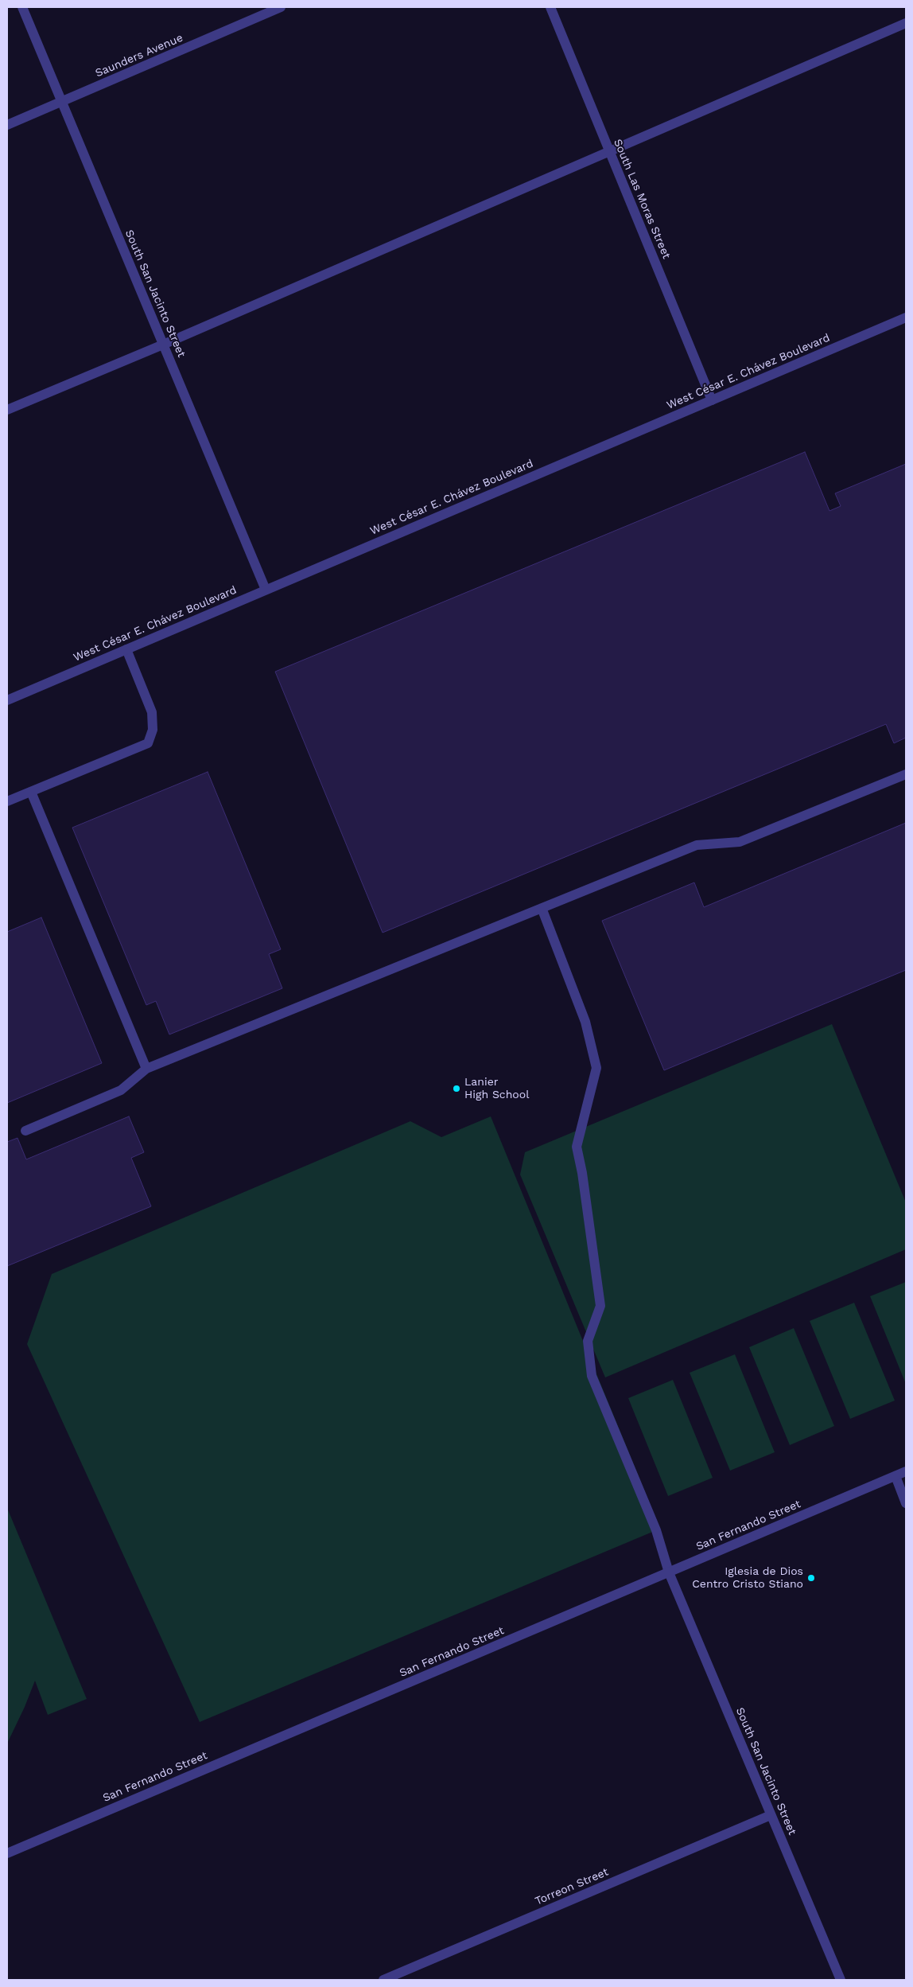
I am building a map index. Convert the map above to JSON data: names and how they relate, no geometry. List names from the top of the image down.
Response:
{
  "streets": {
    "street": [
      "Saunders Avenue",
      "South Las Moras Street",
      "South San Jacinto Street",
      "West César E. Chávez Boulevard",
      "San Fernando Street",
      "Torreon Street"
    ]
  },
  "crossings": [
    ["Saunders Avenue", "South San Jacinto Street"],
    ["South Las Moras Street", "West César E. Chávez Boulevard"],
    ["South San Jacinto Street", "West César E. Chávez Boulevard"],
    ["South San Jacinto Street", "San Fernando Street"],
    ["South San Jacinto Street", "Torreon Street"]
  ],
  "places": ["Lanier High School", "Iglesia de Dios Centro Cristo Stiano"]
}
